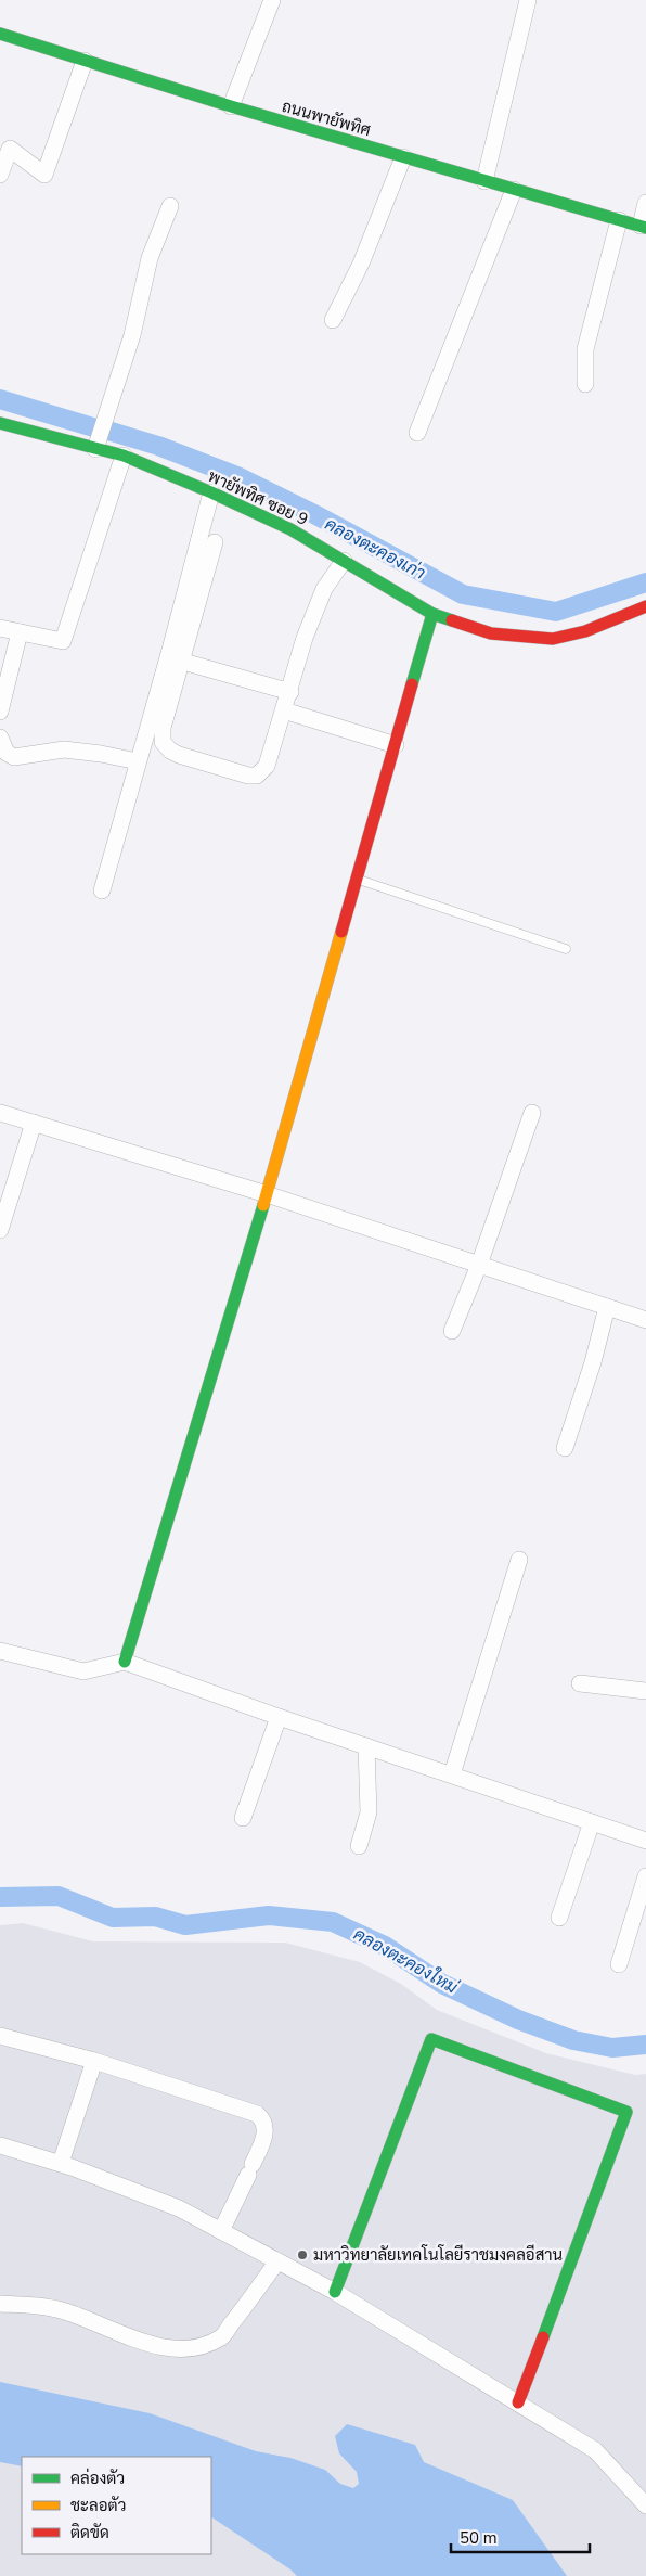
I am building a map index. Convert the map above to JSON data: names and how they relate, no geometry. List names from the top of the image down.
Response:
{
  "streets": {
    "street": ["ถนนพายัพทิศ", "พายัพทิศ ซอย 9"]
  },
  "water": ["คลองตะคองเก่า", "คลองตะคองใหม่"],
  "places": ["มหาวิทยาลัยเทคโนโลยีราชมงคลอีสาน"],
  "legend": ["คล่องตัว", "ชะลอตัว", "ติดขัด"],
  "scale_bar": "50 m"
}
